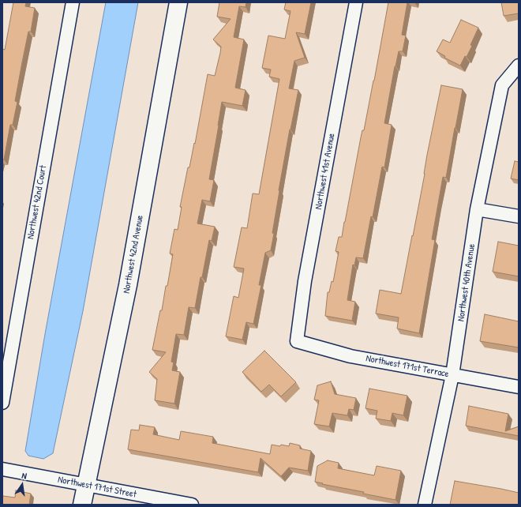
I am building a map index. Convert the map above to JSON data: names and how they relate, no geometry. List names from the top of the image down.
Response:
{
  "streets": {
    "street": [
      "Northwest 41st Avenue",
      "Northwest 42nd Court",
      "Northwest 42nd Avenue",
      "Northwest 40th Avenue",
      "Northwest 171st Terrace",
      "Northwest 171st Street"
    ]
  },
  "crossings": [
    ["Northwest 41st Avenue", "Northwest 171st Terrace"],
    ["Northwest 42nd Avenue", "Northwest 171st Street"],
    ["Northwest 40th Avenue", "Northwest 171st Terrace"]
  ],
  "north": "top"
}
